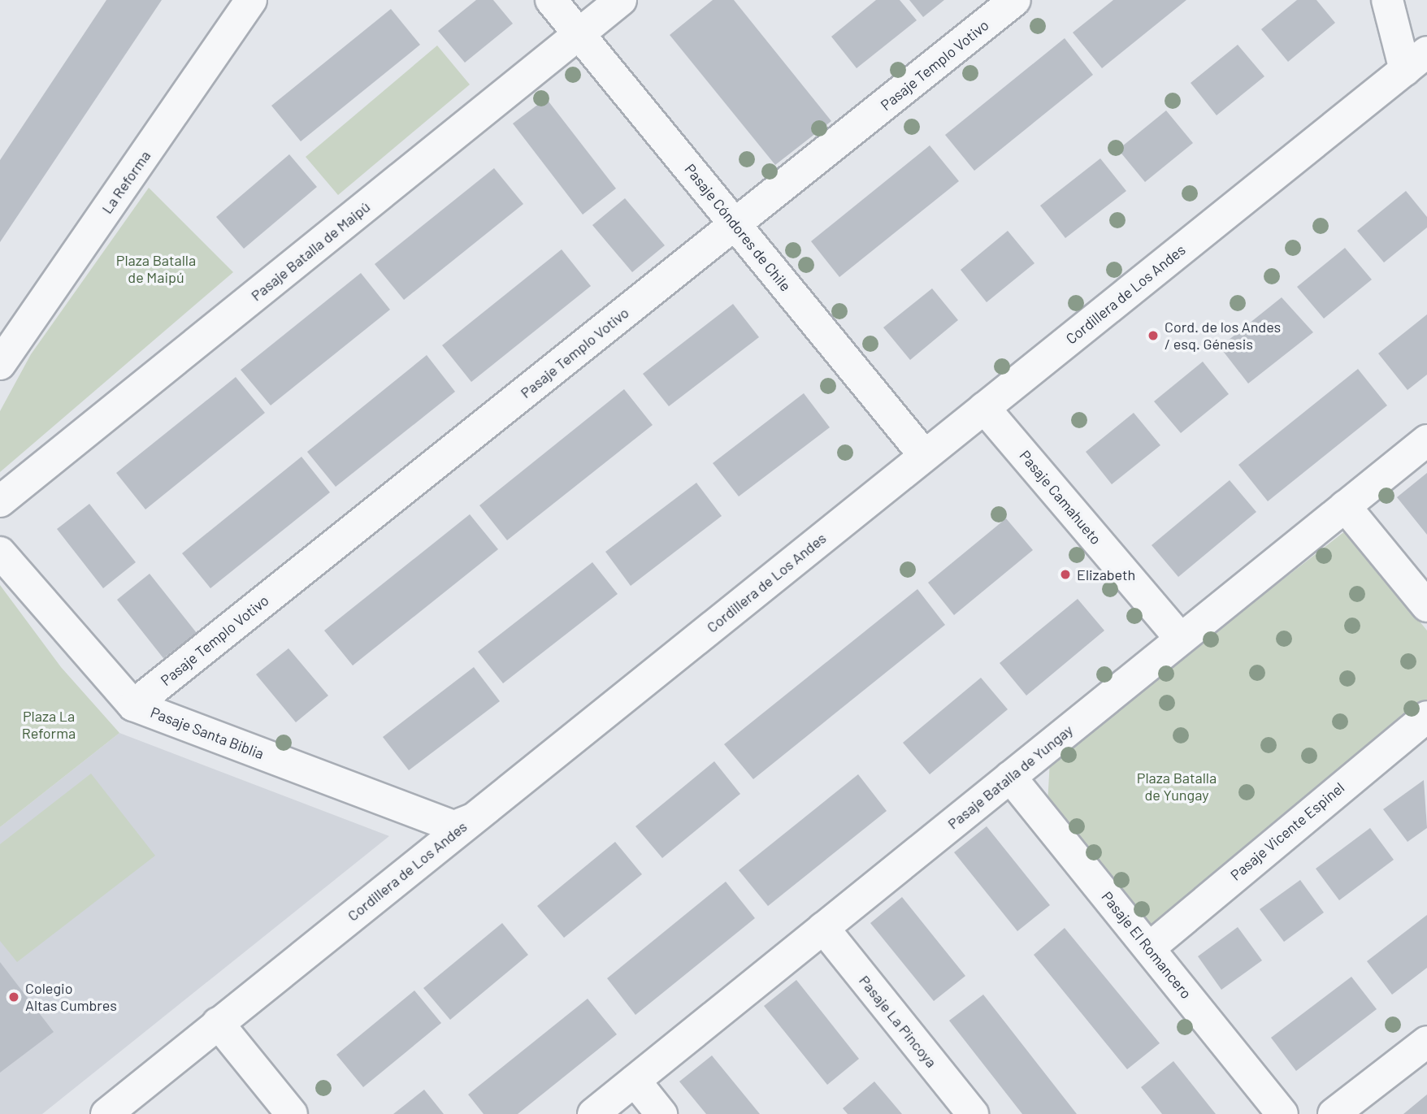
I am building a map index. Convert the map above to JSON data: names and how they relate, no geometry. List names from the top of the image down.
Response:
{
  "streets": {
    "street": [
      "Pasaje Templo Votivo",
      "La Reforma",
      "Pasaje Cóndores de Chile",
      "Pasaje Batalla de Maipú",
      "Cordillera de Los Andes",
      "Pasaje Camahueto",
      "Pasaje Santa Biblia",
      "Pasaje Batalla de Yungay",
      "Pasaje Vicente Espinel",
      "Pasaje El Romancero",
      "Pasaje La Pincoya"
    ]
  },
  "crossings": [
    ["Pasaje Templo Votivo", "Pasaje Cóndores de Chile"],
    ["Pasaje Templo Votivo", "Pasaje Santa Biblia"],
    ["Pasaje Cóndores de Chile", "Pasaje Batalla de Maipú"],
    ["Pasaje Cóndores de Chile", "Cordillera de Los Andes"],
    ["Cordillera de Los Andes", "Pasaje Camahueto"],
    ["Cordillera de Los Andes", "Pasaje Santa Biblia"],
    ["Pasaje Camahueto", "Pasaje Batalla de Yungay"],
    ["Pasaje Batalla de Yungay", "Pasaje El Romancero"],
    ["Pasaje Batalla de Yungay", "Pasaje La Pincoya"],
    ["Pasaje Vicente Espinel", "Pasaje El Romancero"]
  ],
  "parks": ["Plaza Batalla de Maipú", "Plaza La Reforma", "Plaza Batalla de Yungay"],
  "places": ["Cord. de los Andes / esq. Génesis", "Elizabeth", "Colegio Altas Cumbres"]
}
